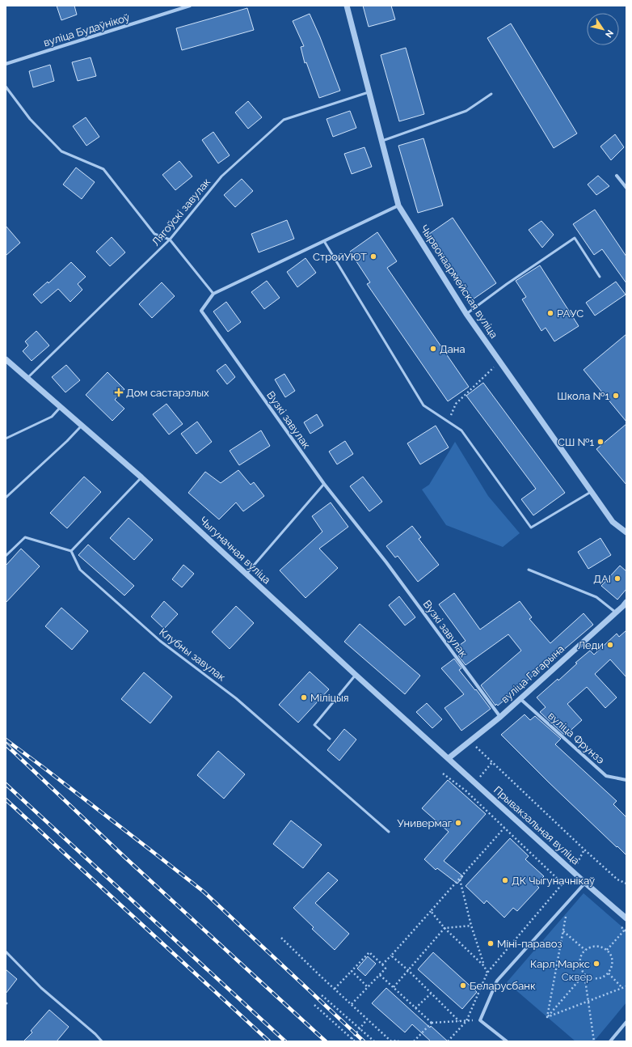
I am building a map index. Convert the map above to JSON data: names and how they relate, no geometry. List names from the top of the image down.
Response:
{
  "streets": {
    "street": [
      "вуліца Будаўнікоў",
      "Чырвонаармейская вуліца",
      "Вузкі завулак",
      "Чыгуначная вуліца",
      "вуліца Гагарына",
      "вуліца Фрунзэ",
      "Прывакзальная вуліца"
    ],
    "lane": ["Лягоўскі завулак", "Клубны завулак"]
  },
  "crossings": [
    ["Лягоўскі завулак", "Чырвонаармейская вуліца"],
    ["Лягоўскі завулак", "Чыгуначная вуліца"],
    ["Чырвонаармейская вуліца", "Вузкі завулак"],
    ["Вузкі завулак", "вуліца Гагарына"],
    ["Чыгуначная вуліца", "вуліца Гагарына"],
    ["Чыгуначная вуліца", "Прывакзальная вуліца"],
    ["вуліца Гагарына", "вуліца Фрунзэ"],
    ["вуліца Гагарына", "Прывакзальная вуліца"]
  ],
  "parks": ["Сквер"],
  "places": {
    "other": [
      "СтройУЮТ",
      "РАУС",
      "Дана",
      "Школа №1",
      "СШ №1",
      "ДАІ",
      "Леди",
      "Міліцыя",
      "Универмаг",
      "ДК Чыгуначнікаў",
      "Міні-паравоз",
      "Карл Маркс",
      "Беларусбанк"
    ],
    "health": ["Дом састарэлых"]
  },
  "north": "bottom right"
}
